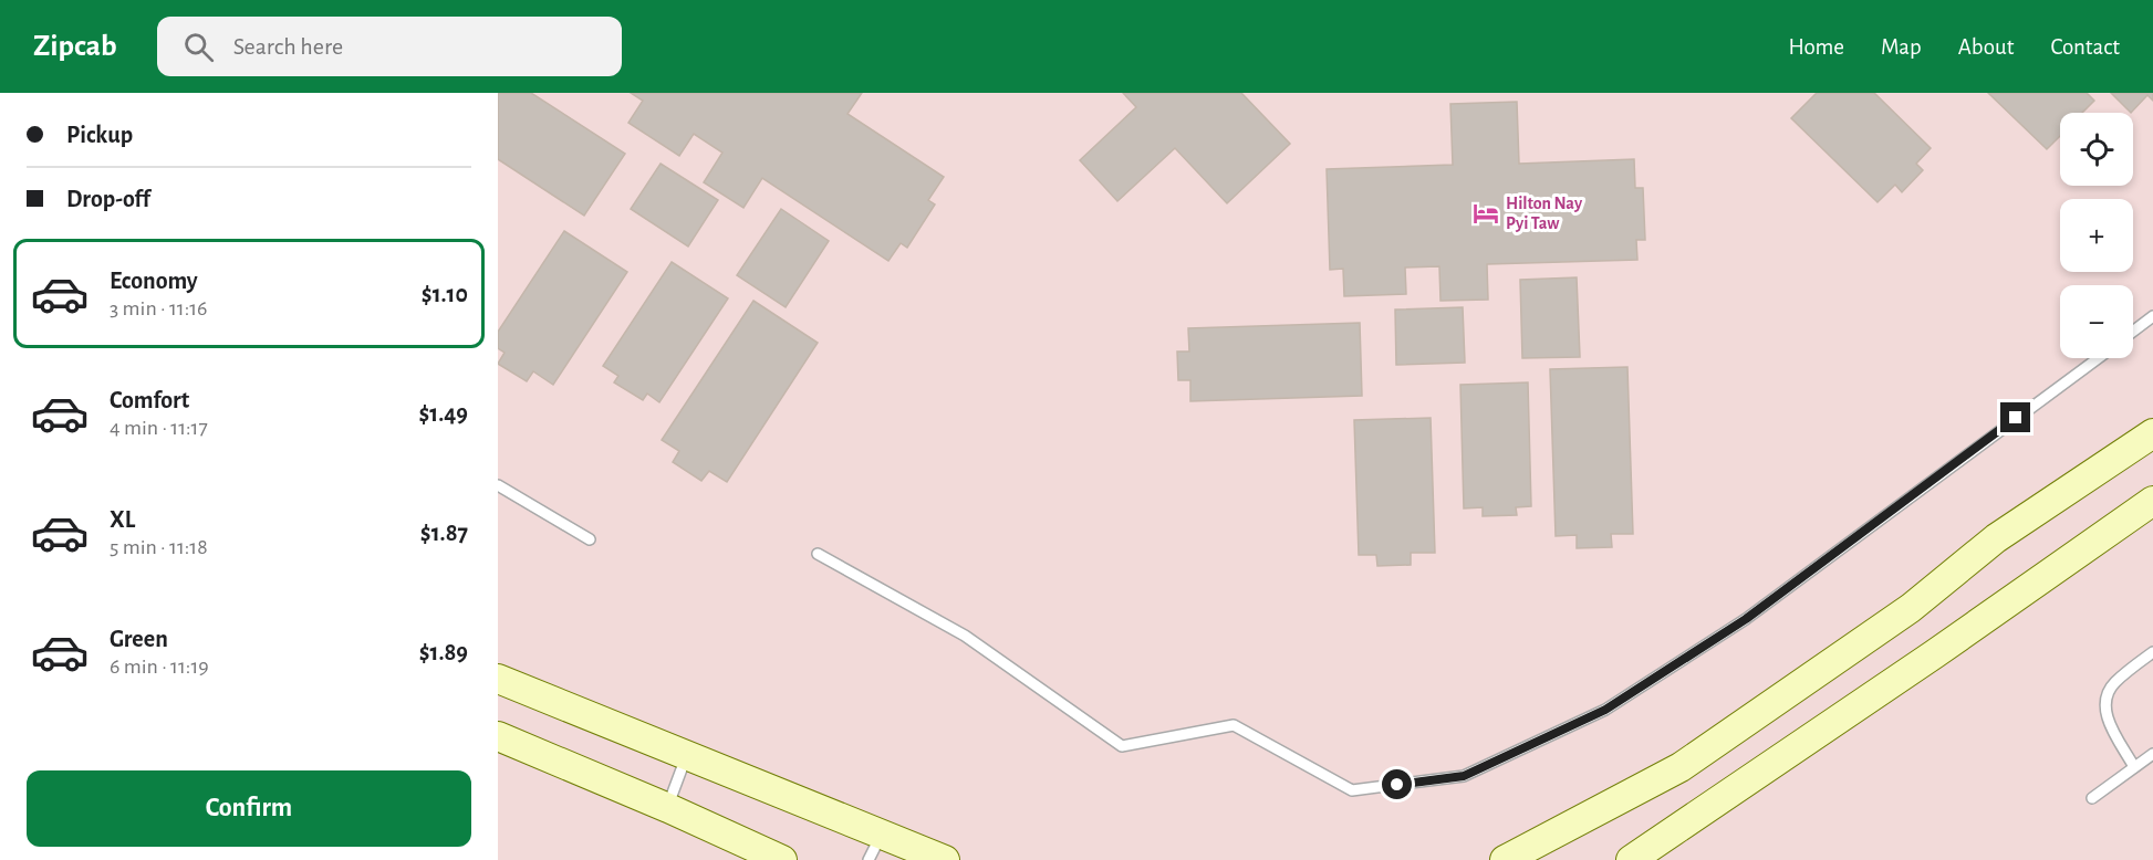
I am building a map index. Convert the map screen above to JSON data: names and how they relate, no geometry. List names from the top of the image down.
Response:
{
  "places": {
    "hotel": ["Hilton Nay Pyi Taw"]
  },
  "page": {
    "header": "Zipcab",
    "search": "Search here",
    "nav": [
      "Home",
      "Map",
      "About",
      "Contact"
    ],
    "banner": ["Pickup", "Drop-off"],
    "map_buttons": ["+", "−"],
    "list": [
      {
        "name": "Economy",
        "note": "3 min · 11:16",
        "value": "$1.10"
      },
      {
        "name": "Comfort",
        "note": "4 min · 11:17",
        "value": "$1.49"
      },
      {
        "name": "XL",
        "note": "5 min · 11:18",
        "value": "$1.87"
      },
      {
        "name": "Green",
        "note": "6 min · 11:19",
        "value": "$1.89"
      }
    ],
    "buttons": "Confirm"
  }
}
